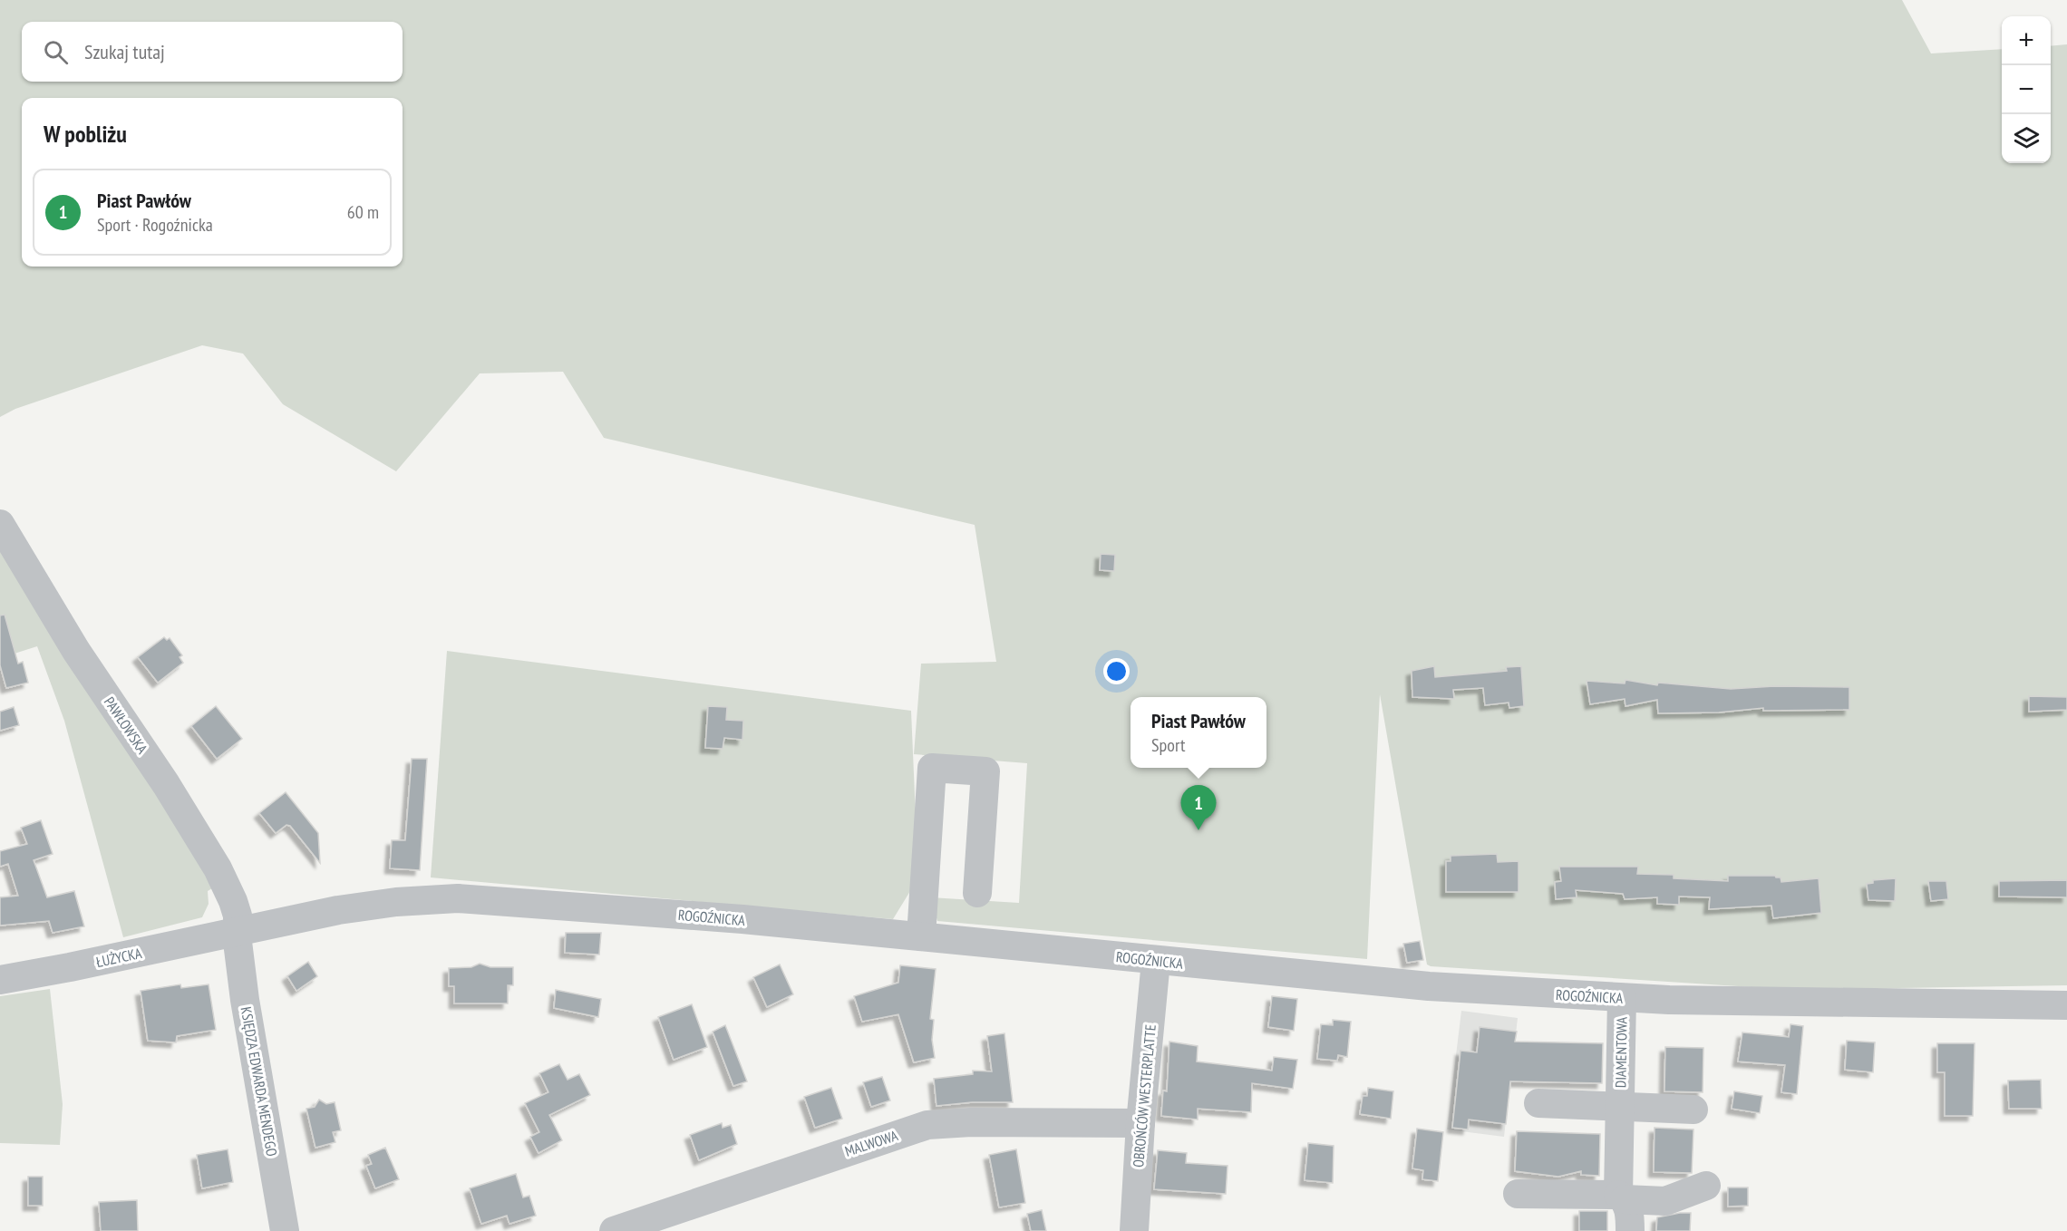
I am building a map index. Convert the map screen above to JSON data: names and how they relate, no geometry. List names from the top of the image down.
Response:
{
  "streets": {
    "street": [
      "PAWŁOWSKA",
      "ROGOŹNICKA",
      "ŁUŻYCKA",
      "DIAMENTOWA",
      "KSIĘDZA EDWARDA MENDEGO",
      "OBROŃCÓW WESTERPLATTE",
      "MALWOWA"
    ]
  },
  "crossings": [
    ["PAWŁOWSKA", "ROGOŹNICKA"],
    ["PAWŁOWSKA", "ŁUŻYCKA"],
    ["PAWŁOWSKA", "KSIĘDZA EDWARDA MENDEGO"],
    ["ROGOŹNICKA", "ŁUŻYCKA"],
    ["ROGOŹNICKA", "DIAMENTOWA"],
    ["ROGOŹNICKA", "KSIĘDZA EDWARDA MENDEGO"],
    ["ROGOŹNICKA", "OBROŃCÓW WESTERPLATTE"],
    ["ŁUŻYCKA", "KSIĘDZA EDWARDA MENDEGO"],
    ["OBROŃCÓW WESTERPLATTE", "MALWOWA"]
  ],
  "page": {
    "map_buttons": ["+", "−"],
    "search": "Szukaj tutaj",
    "heading": "W pobliżu",
    "list": [
      {
        "mark": "1",
        "name": "Piast Pawłów",
        "note": "Sport · Rogoźnicka",
        "value": "60 m"
      }
    ],
    "popup": ["Piast Pawłów", "Sport"],
    "pins": "1"
  }
}
